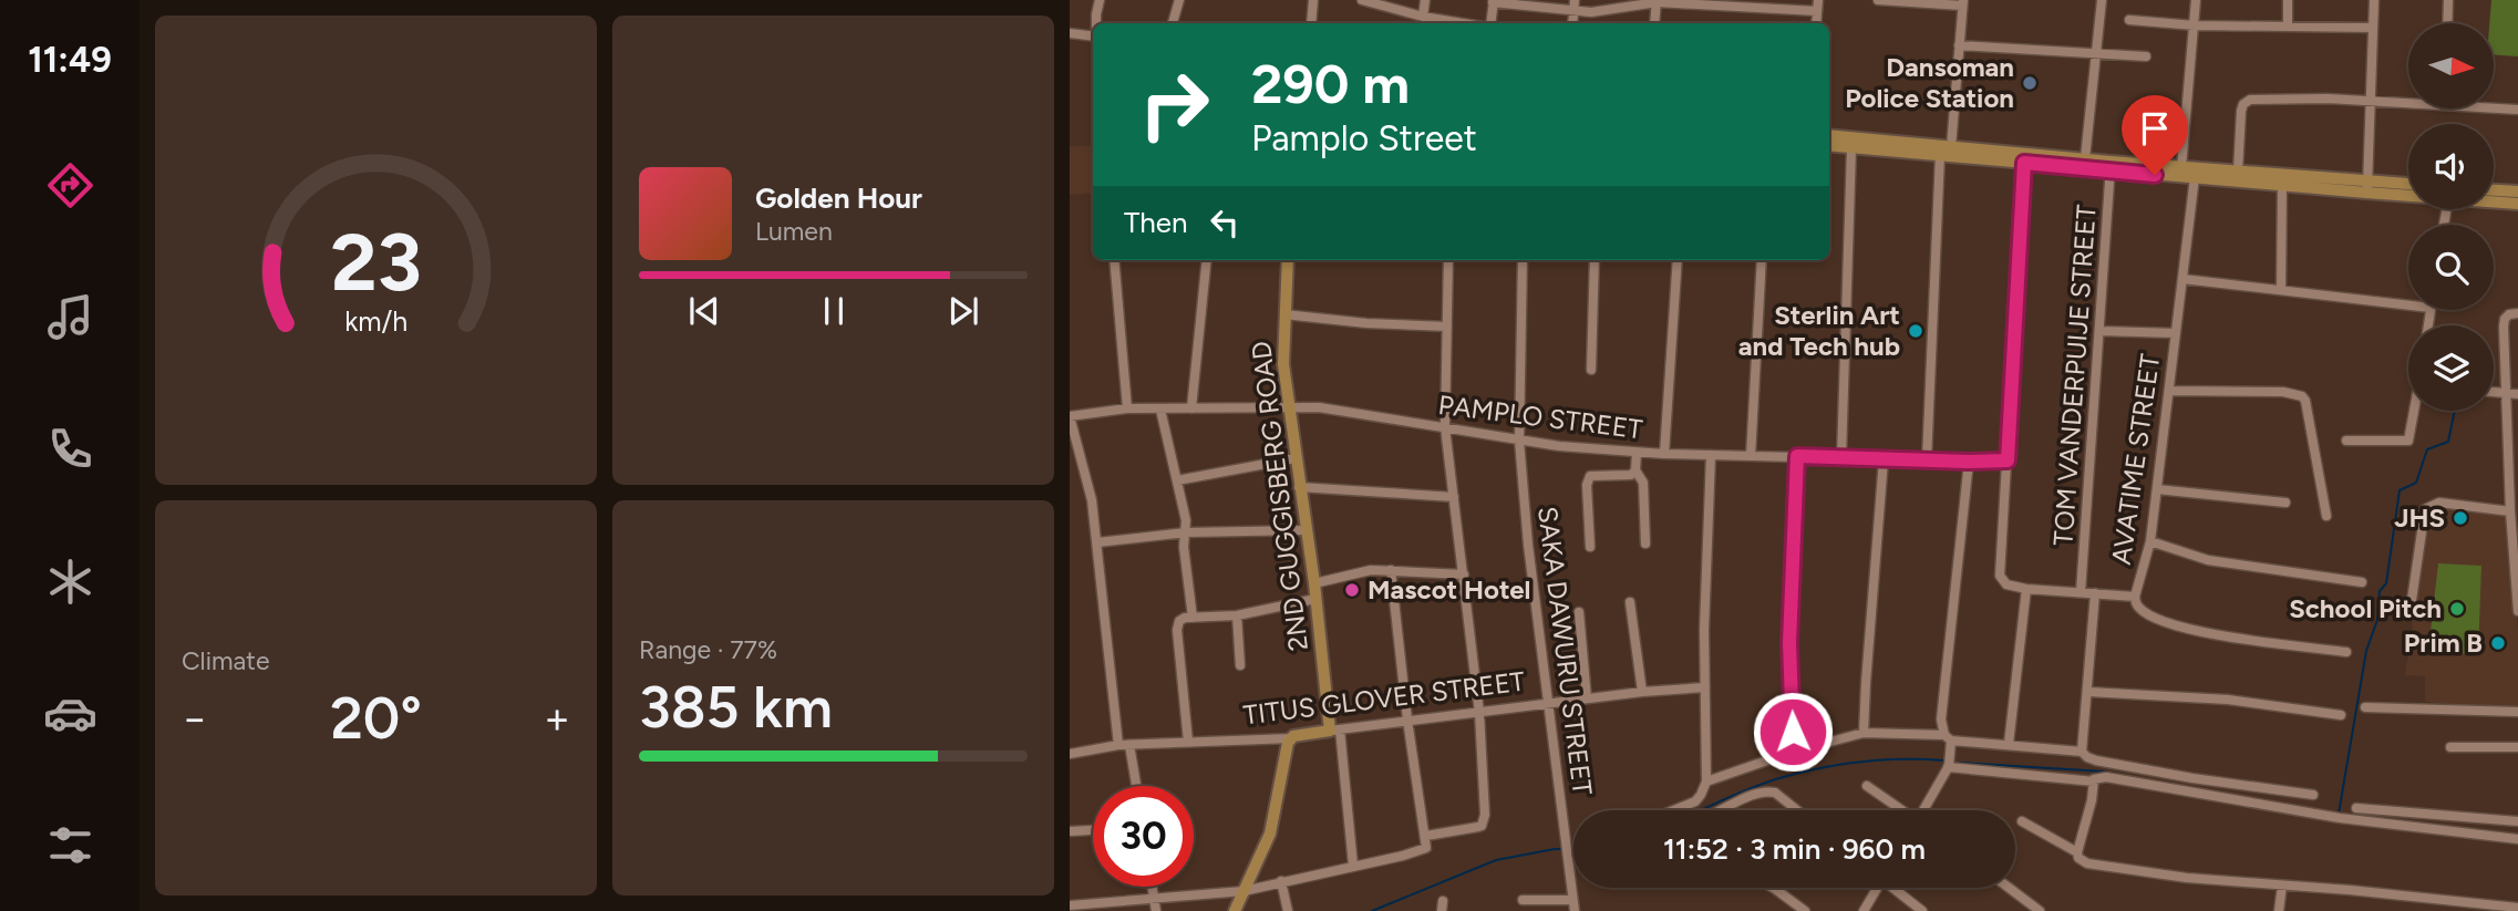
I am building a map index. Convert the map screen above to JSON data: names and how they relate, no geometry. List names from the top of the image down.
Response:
{
  "streets": {
    "main road": ["2ND GUGGISBERG ROAD", "TITUS GLOVER STREET"],
    "street": [
      "TOM VANDERPUIJE STREET",
      "PAMPLO STREET",
      "AVATIME STREET",
      "SAKA DAWURU STREET"
    ]
  },
  "crossings": [
    ["PAMPLO STREET", "2ND GUGGISBERG ROAD"],
    ["PAMPLO STREET", "SAKA DAWURU STREET"],
    ["2ND GUGGISBERG ROAD", "TITUS GLOVER STREET"],
    ["SAKA DAWURU STREET", "TITUS GLOVER STREET"]
  ],
  "places": [
    "Dansoman Police Station",
    "Sterlin Art and Tech hub",
    "JHS",
    "Mascot Hotel",
    "School Pitch",
    "Prim B"
  ],
  "north": "right",
  "page": {
    "tabs": "11:49",
    "turn": ["290 m", "Pamplo Street"],
    "song": ["Golden Hour", "Lumen"],
    "then": "Then",
    "tile": [
      "Climate",
      ["Range · 77%", "385 km"]
    ],
    "heat": ["−", "20°", "+"],
    "limit": "30",
    "trip": "11:52 · 3 min · 960 m",
    "gauge": ["23", "km/h"]
  }
}
